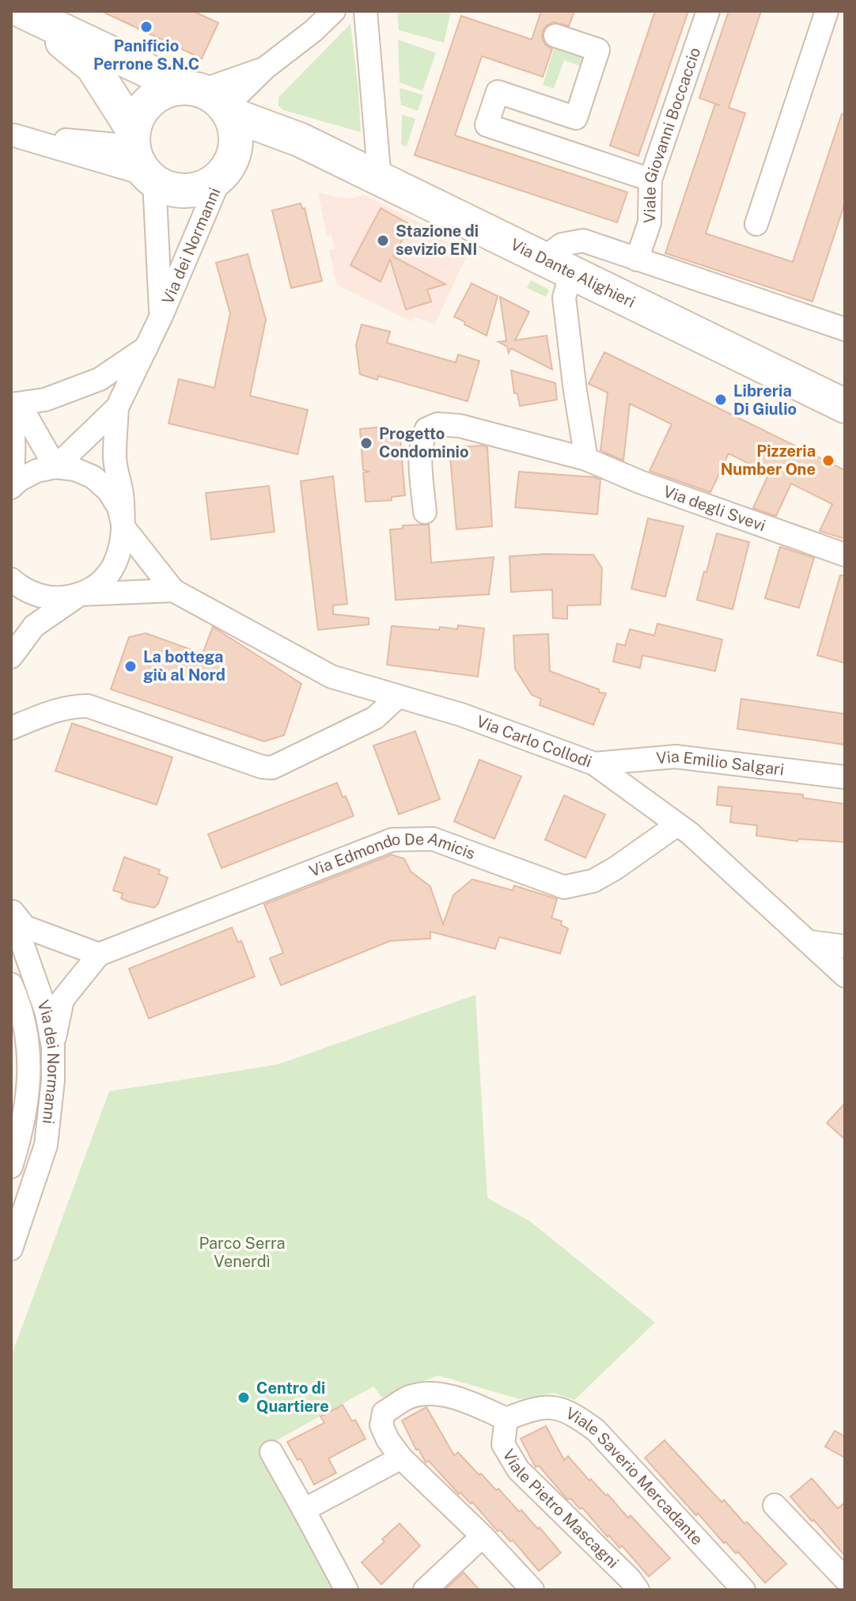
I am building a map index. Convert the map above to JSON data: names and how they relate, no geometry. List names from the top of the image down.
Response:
{
  "streets": {
    "main road": ["Via Dante Alighieri"],
    "street": [
      "Viale Giovanni Boccaccio",
      "Via dei Normanni",
      "Via degli Svevi",
      "Via Carlo Collodi",
      "Via Emilio Salgari",
      "Via Edmondo De Amicis",
      "Viale Saverio Mercadante",
      "Viale Pietro Mascagni"
    ]
  },
  "crossings": [
    ["Via dei Normanni", "Via Dante Alighieri"],
    ["Via Carlo Collodi", "Via Emilio Salgari"],
    ["Via Carlo Collodi", "Via Edmondo De Amicis"],
    ["Viale Saverio Mercadante", "Viale Pietro Mascagni"]
  ],
  "parks": ["Parco Serra Venerdì"],
  "places": [
    "Panificio Perrone S.N.C",
    "Stazione di sevizio ENI",
    "Libreria Di Giulio",
    "Progetto Condominio",
    "Pizzeria Number One",
    "La bottega giù al Nord",
    "Centro di Quartiere"
  ]
}
